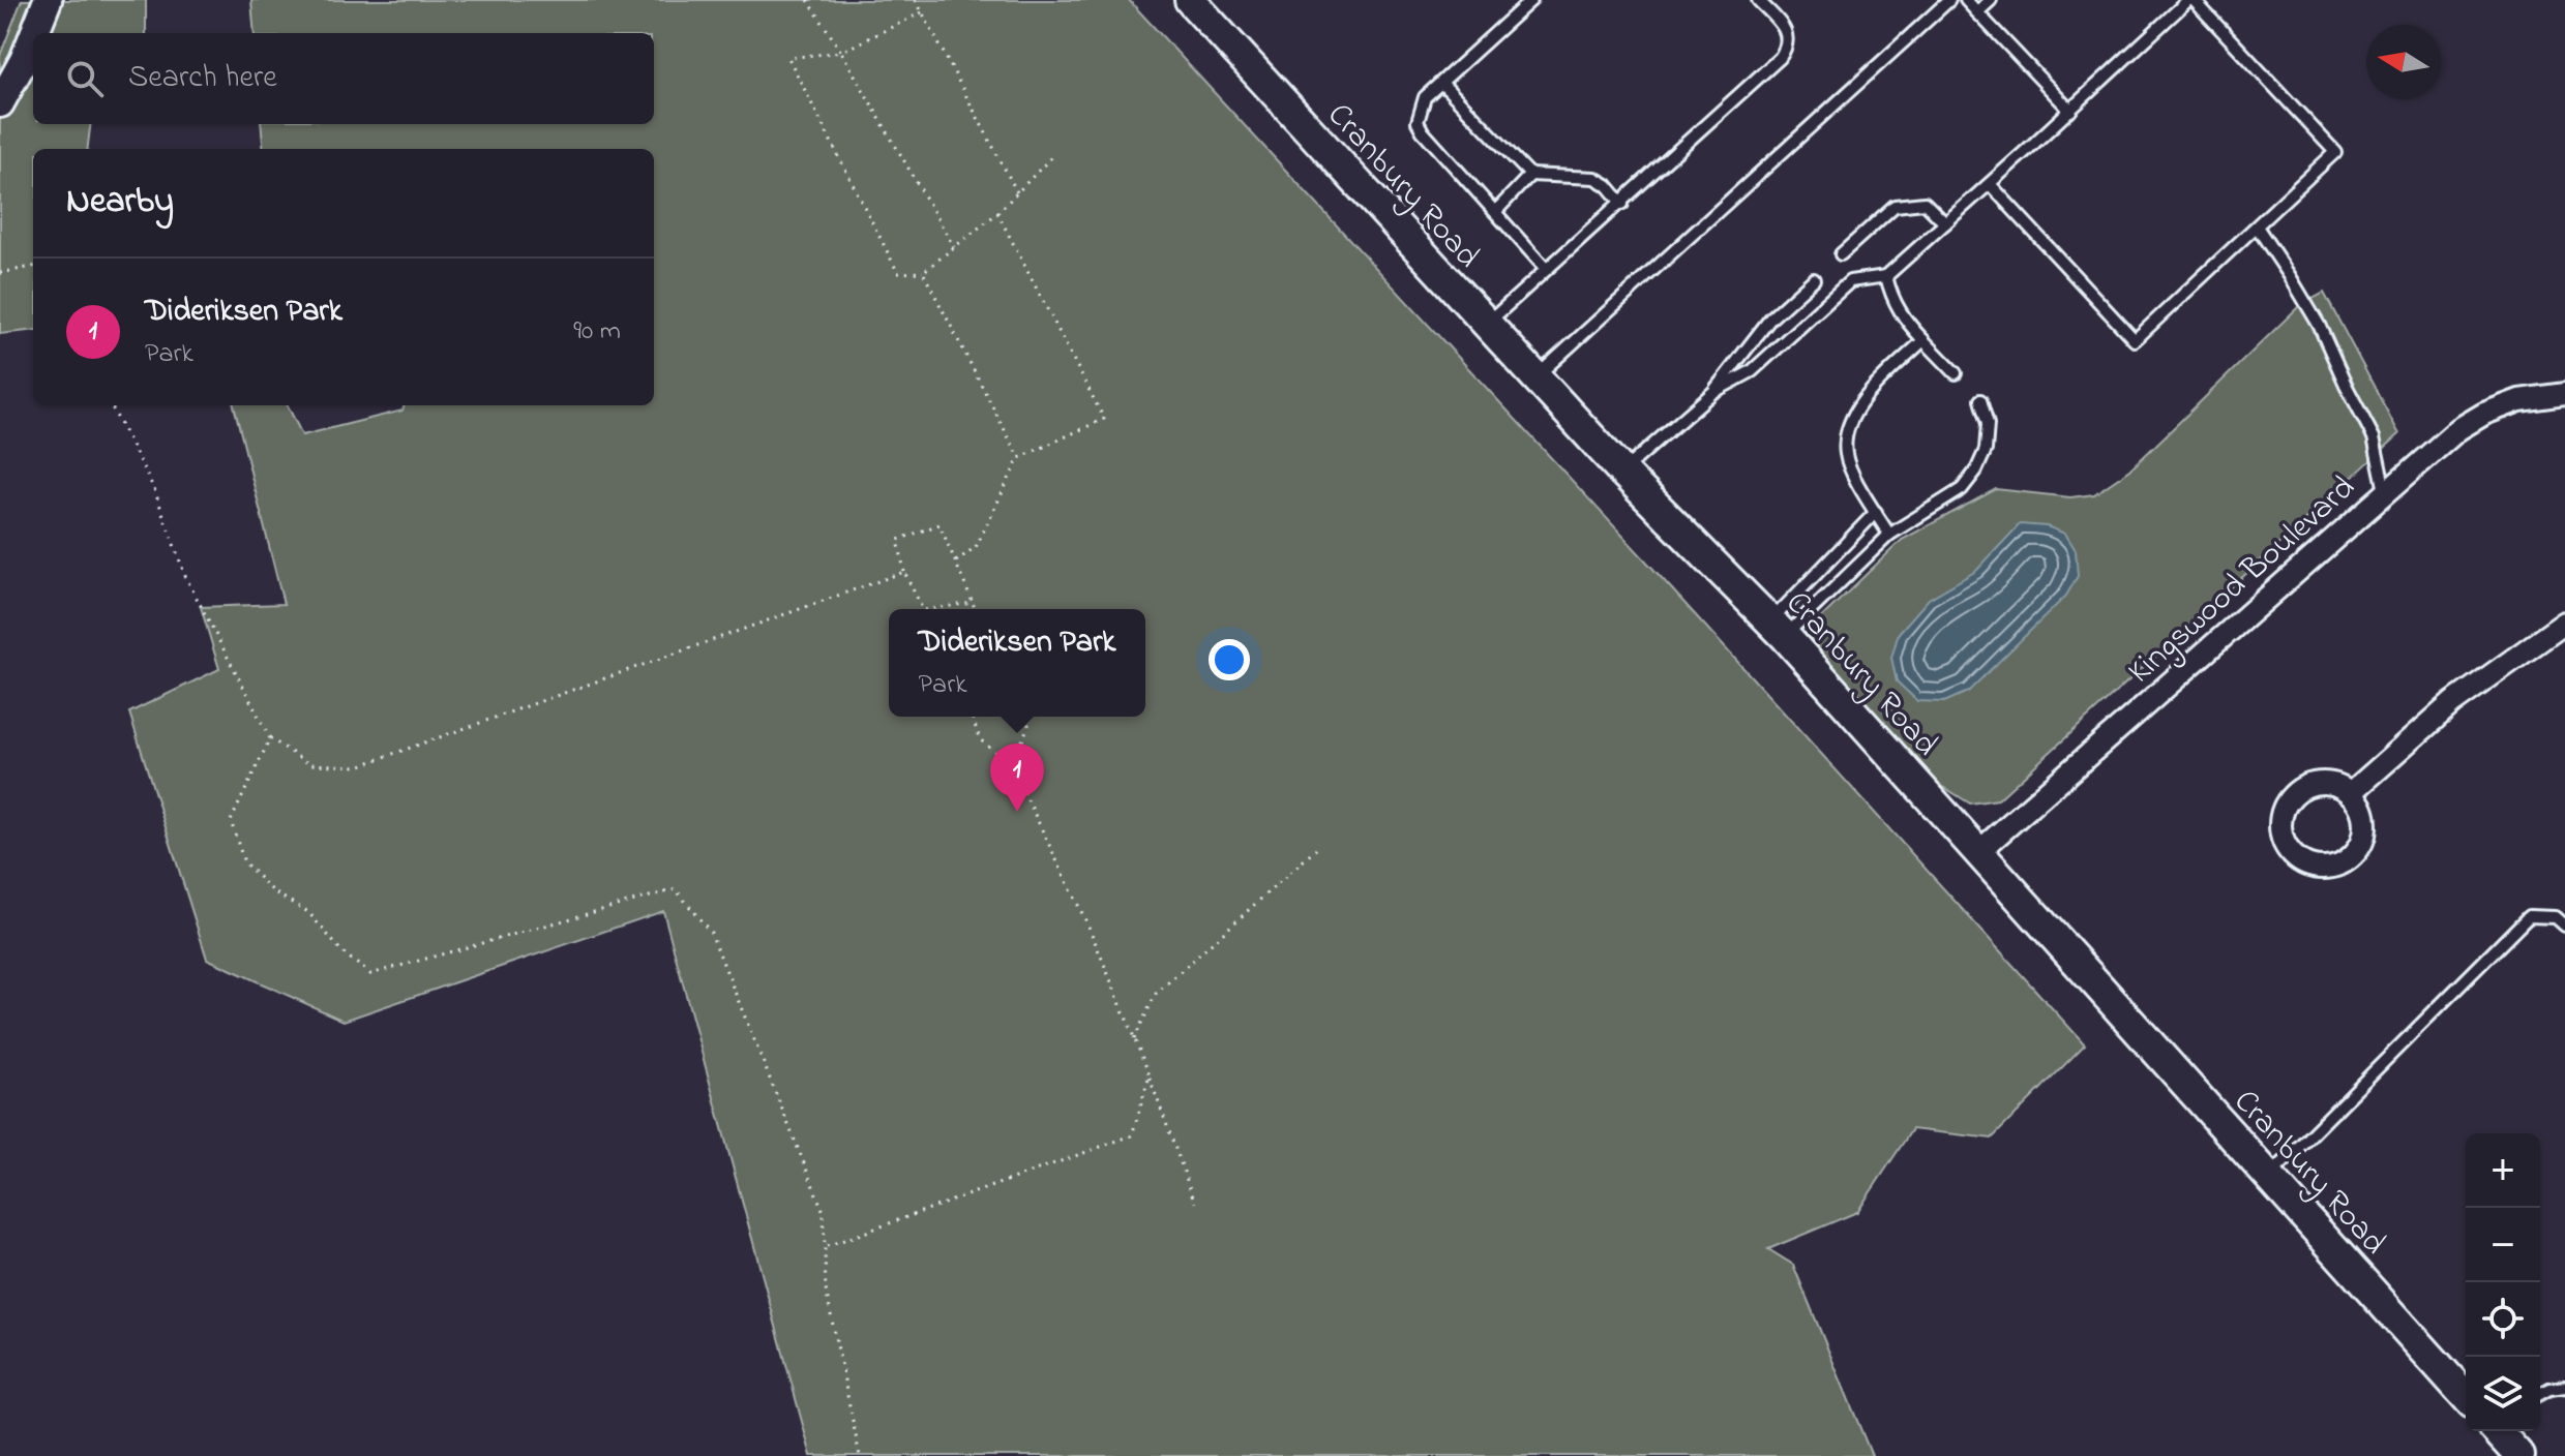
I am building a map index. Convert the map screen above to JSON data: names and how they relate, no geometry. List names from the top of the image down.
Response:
{
  "streets": {
    "main road": ["Cranbury Road"],
    "street": ["Kingswood Boulevard"]
  },
  "crossings": [
    ["Cranbury Road", "Kingswood Boulevard"]
  ],
  "north": "left",
  "page": {
    "search": "Search here",
    "heading": "Nearby",
    "list": [
      {
        "mark": "1",
        "name": "Dideriksen Park",
        "note": "Park",
        "value": "90 m"
      }
    ],
    "popup": ["Dideriksen Park", "Park"],
    "pins": "1",
    "map_buttons": ["+", "−"]
  }
}
